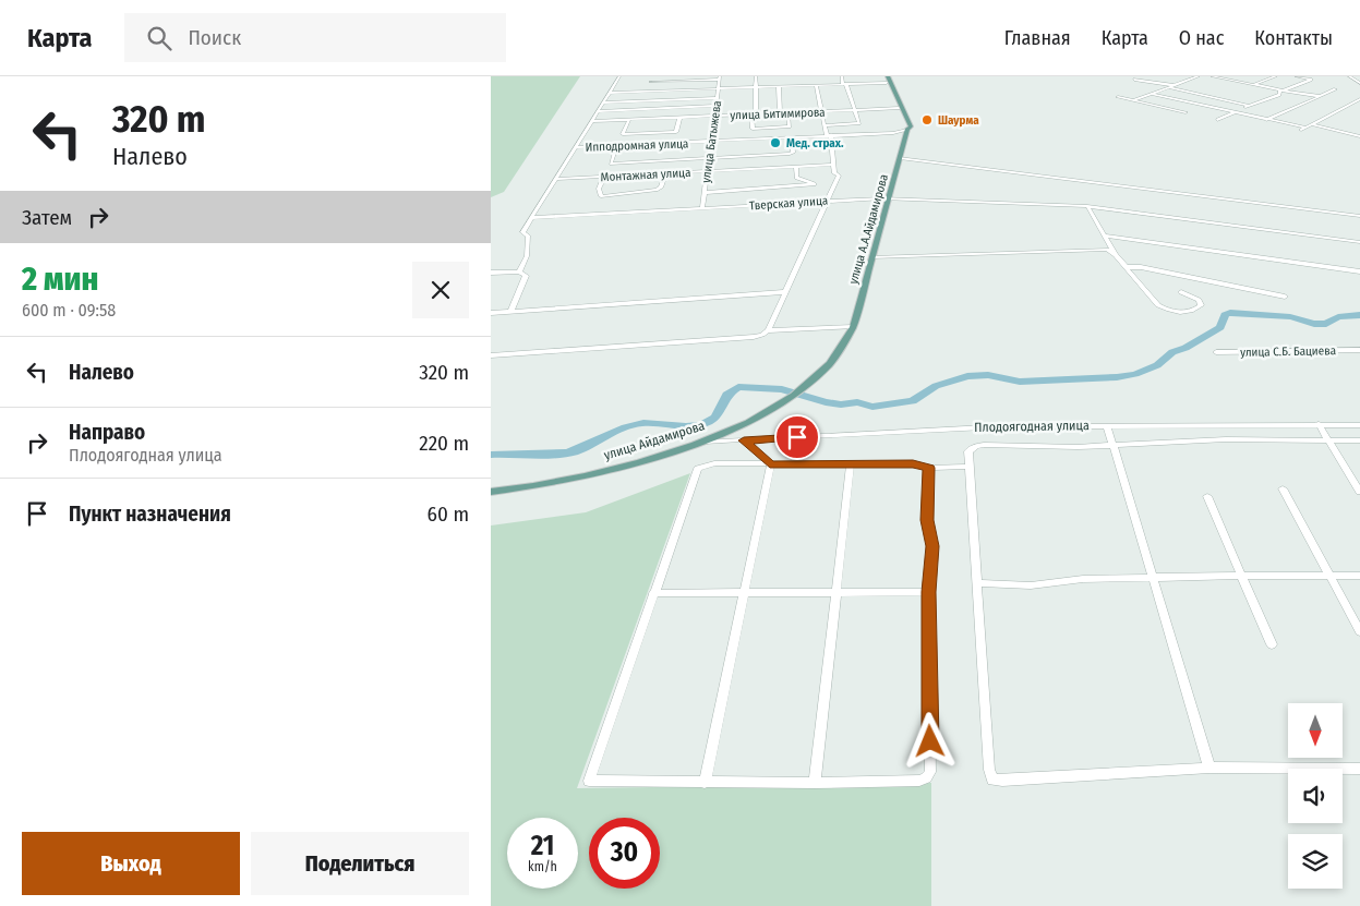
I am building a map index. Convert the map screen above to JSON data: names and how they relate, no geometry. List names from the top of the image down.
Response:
{
  "streets": {
    "main road": ["улица А.А.Айдамирова", "улица Айдамирова"],
    "street": [
      "улица Битимирова",
      "улица Батыжева",
      "Ипподромная улица",
      "Монтажная улица",
      "Тверская улица",
      "улица С.Б. Бациева",
      "Плодоягодная улица"
    ]
  },
  "crossings": [
    ["улица Битимирова", "улица Батыжева"],
    ["улица Батыжева", "Ипподромная улица"],
    ["улица Батыжева", "Монтажная улица"],
    ["улица Батыжева", "Тверская улица"],
    ["Ипподромная улица", "улица А.А.Айдамирова"],
    ["Тверская улица", "улица А.А.Айдамирова"],
    ["улица А.А.Айдамирова", "улица Айдамирова"],
    ["Плодоягодная улица", "улица Айдамирова"]
  ],
  "places": ["Шаурма", "Мед. страх."],
  "north": "bottom",
  "page": {
    "header": "Карта",
    "search": "Поиск",
    "nav": [
      "Главная",
      "Карта",
      "О нас",
      "Контакты"
    ],
    "turn": ["320 m", "Налево"],
    "then": "Затем",
    "heading": ["2 мин", "600 m · 09:58"],
    "list": [
      {
        "name": "Налево",
        "value": "320 m"
      },
      {
        "name": "Направо",
        "note": "Плодоягодная улица",
        "value": "220 m"
      },
      {
        "name": "Пункт назначения",
        "value": "60 m"
      }
    ],
    "speed": "21 km/h",
    "limit": "30",
    "buttons": ["Выход", "Поделиться"]
  }
}
